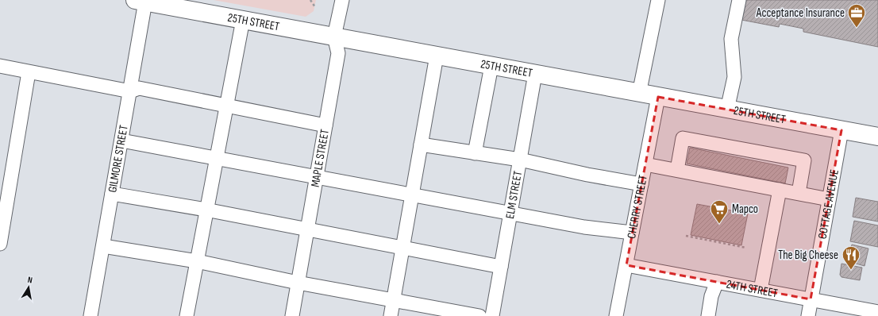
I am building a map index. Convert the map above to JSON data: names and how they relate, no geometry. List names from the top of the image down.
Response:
{
  "streets": {
    "main road": ["25TH STREET"],
    "street": [
      "MAPLE STREET",
      "GILMORE STREET",
      "ELM STREET",
      "COTTAGE AVENUE",
      "CHERRY STREET",
      "24TH STREET"
    ]
  },
  "crossings": [
    ["25TH STREET", "MAPLE STREET"],
    ["25TH STREET", "GILMORE STREET"],
    ["25TH STREET", "ELM STREET"],
    ["25TH STREET", "COTTAGE AVENUE"],
    ["25TH STREET", "CHERRY STREET"],
    ["COTTAGE AVENUE", "24TH STREET"],
    ["CHERRY STREET", "24TH STREET"]
  ],
  "places": {
    "office": ["Acceptance Insurance"],
    "supermarket": ["Mapco"],
    "restaurant": ["The Big Cheese"]
  },
  "north": "top"
}
